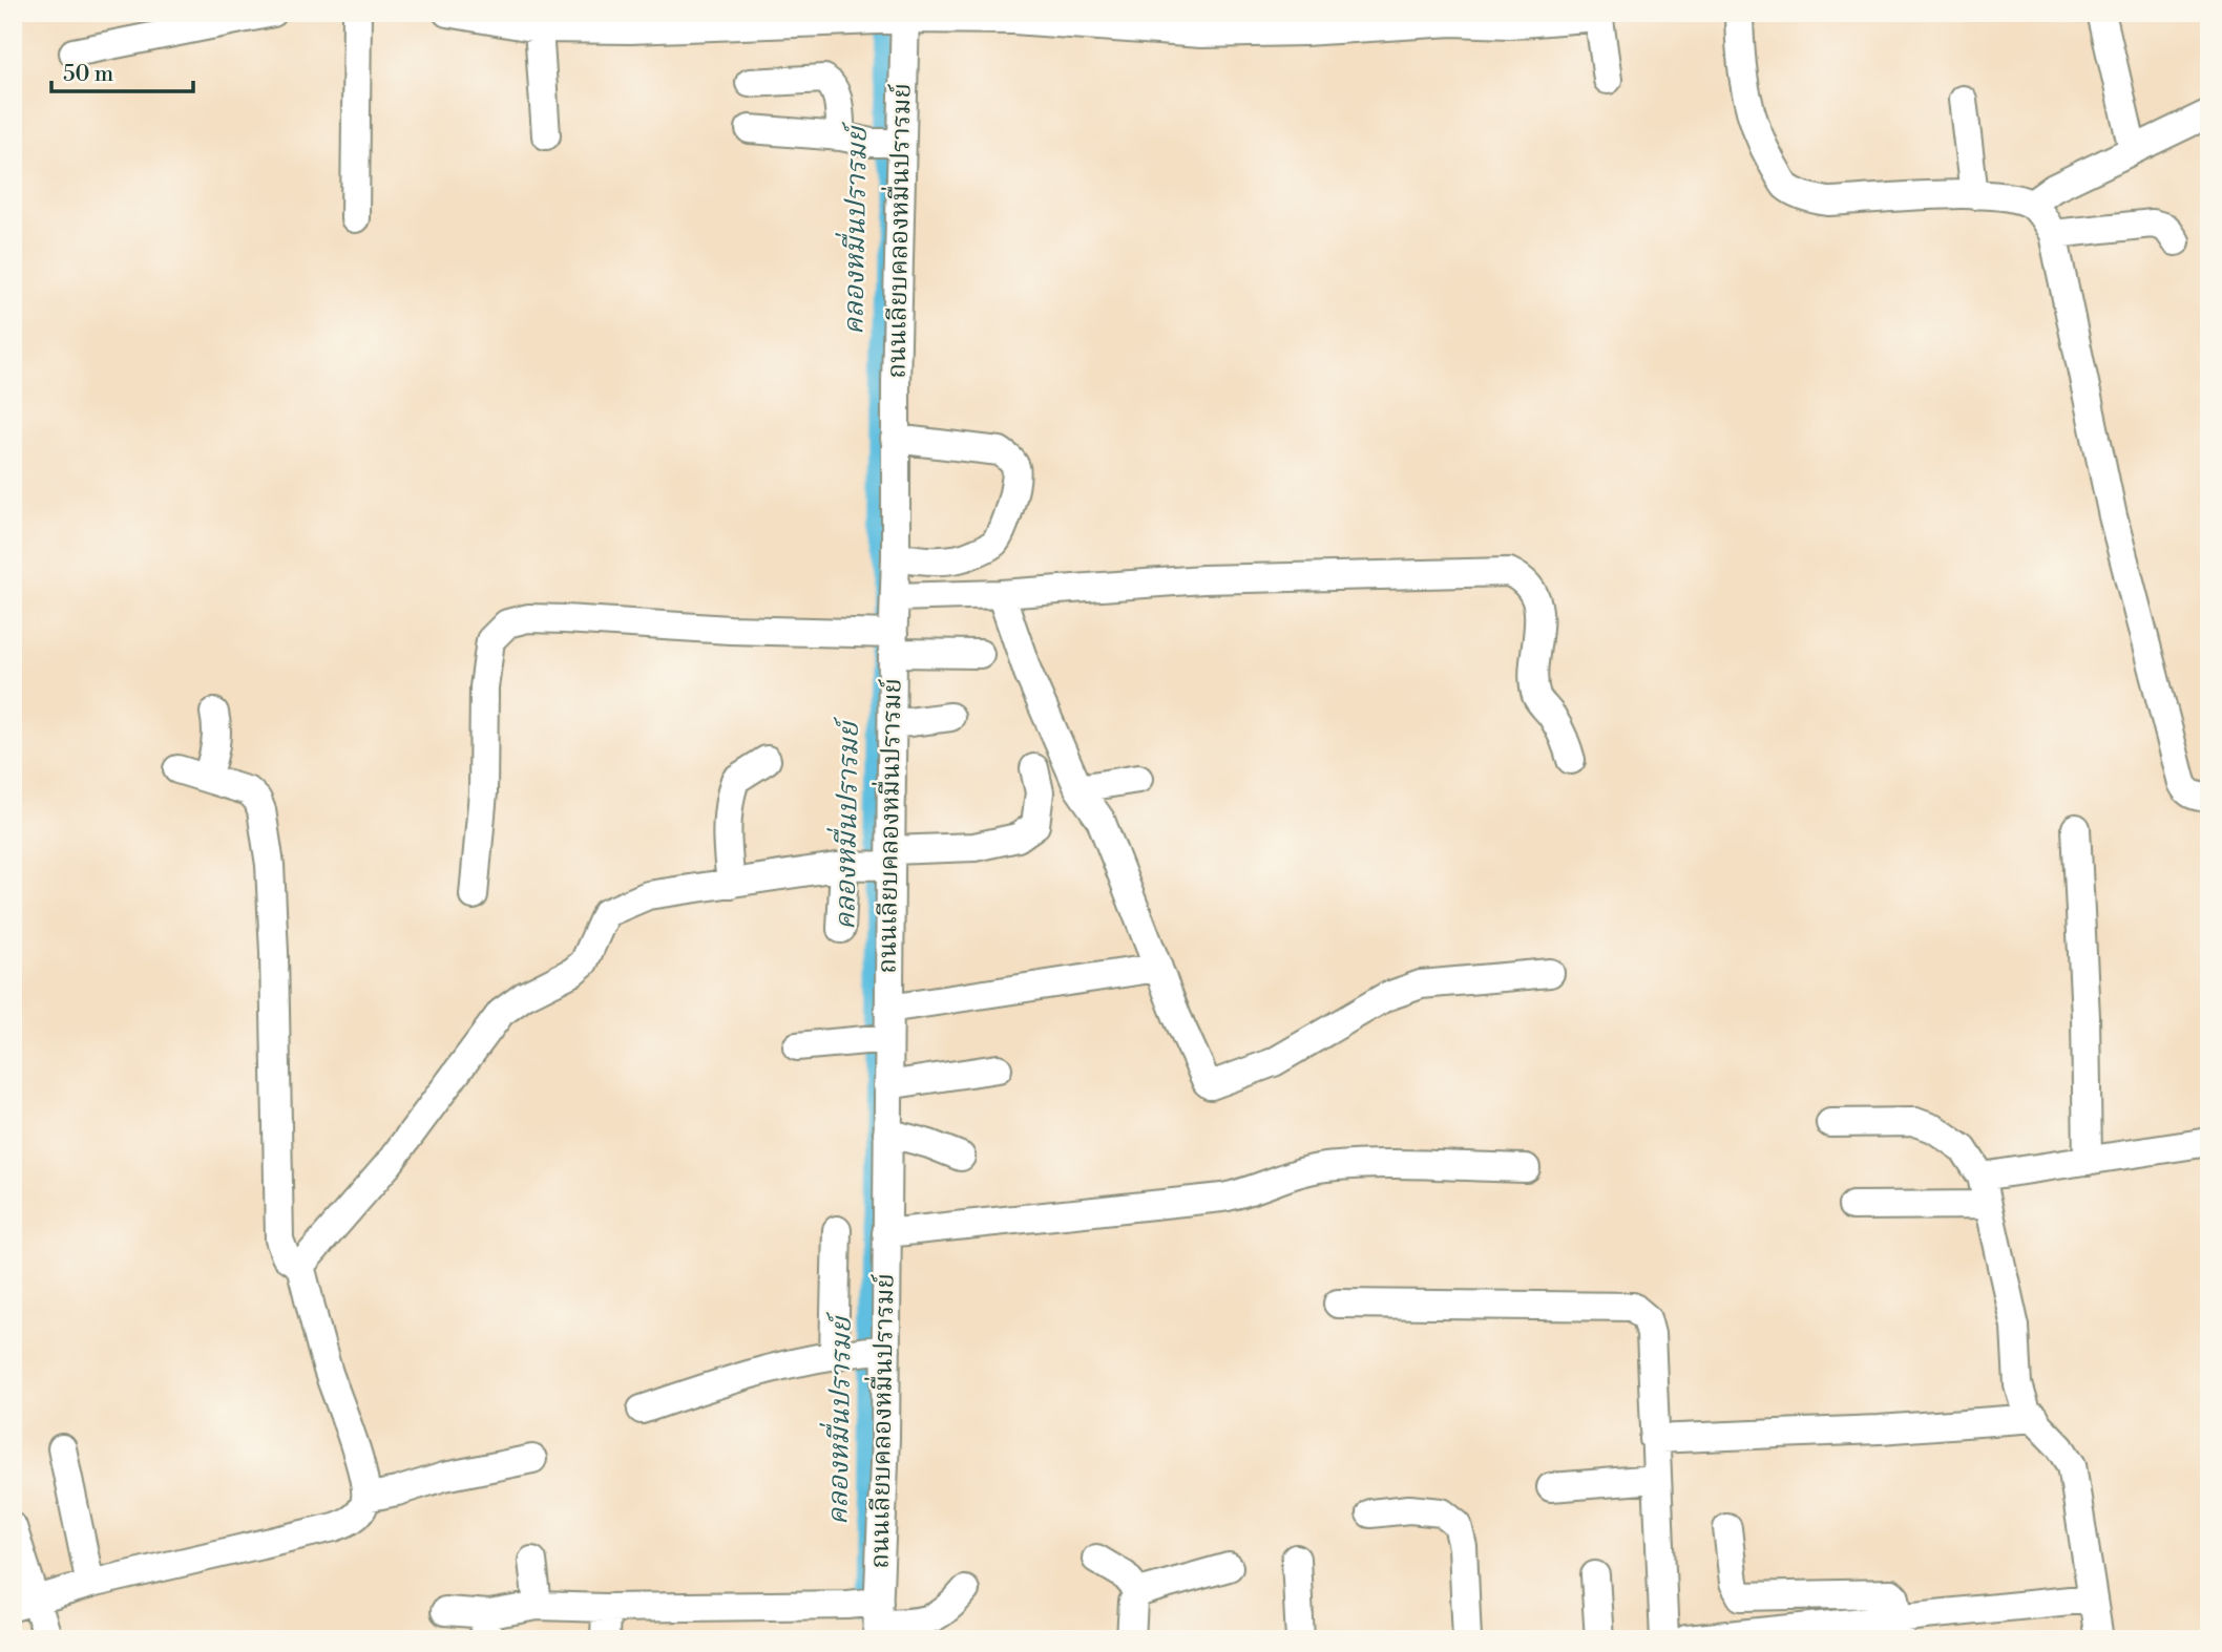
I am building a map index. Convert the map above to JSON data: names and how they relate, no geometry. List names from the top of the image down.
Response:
{
  "streets": {
    "street": ["ถนนเลียบคลองหมื่นปรารมย์"]
  },
  "water": ["คลองหมื่นปรารมย์"],
  "scale_bar": "50 m"
}
